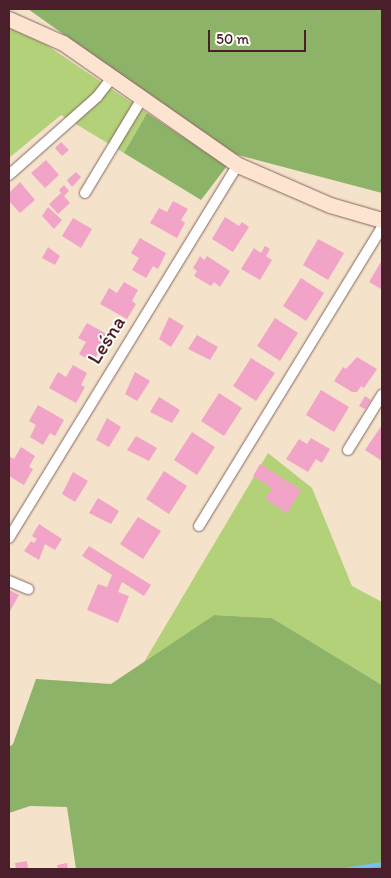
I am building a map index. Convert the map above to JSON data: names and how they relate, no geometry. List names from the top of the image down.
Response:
{
  "streets": {
    "street": ["Leśna"]
  },
  "scale_bar": "50 m"
}
